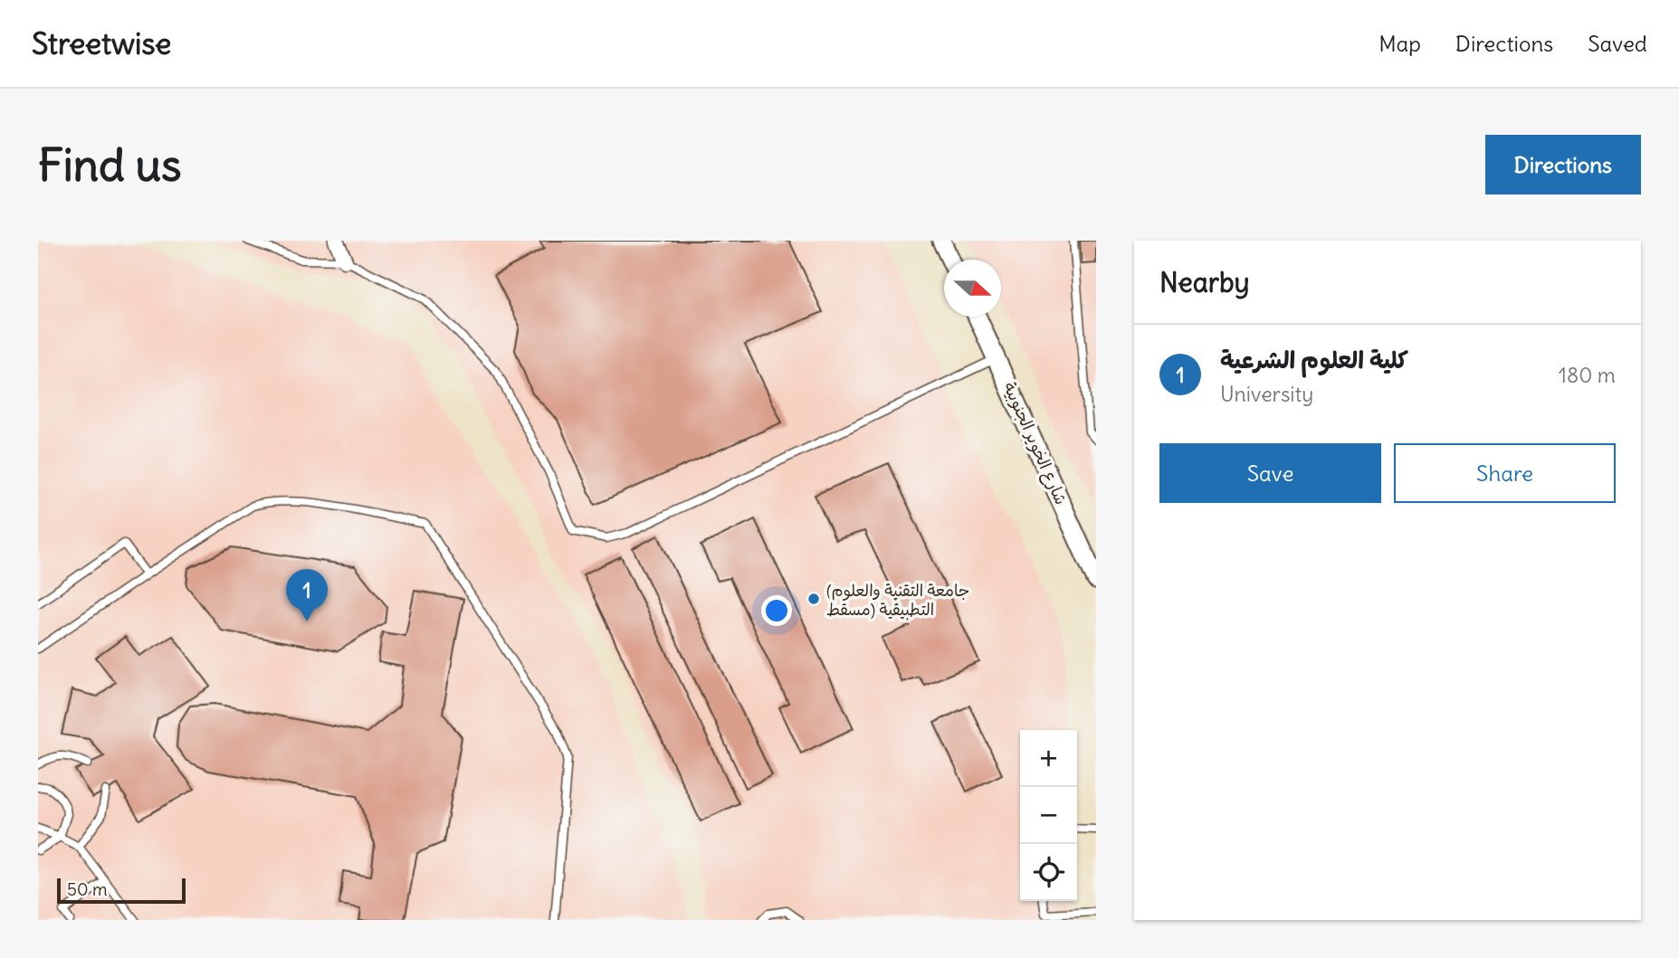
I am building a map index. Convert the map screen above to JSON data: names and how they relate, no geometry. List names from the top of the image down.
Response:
{
  "streets": {
    "street": ["شارع الخوير الجنوبية"]
  },
  "places": ["(جامعة التقنية والعلوم التطبيقية (مسقط"],
  "scale_bar": "50 m",
  "north": "right",
  "page": {
    "header": "Streetwise",
    "nav": ["Map", "Directions", "Saved"],
    "buttons": [
      "Directions",
      ["Save", "Share"]
    ],
    "title": "Find us",
    "heading": "Nearby",
    "list": [
      {
        "mark": "1",
        "name": "كلية العلوم الشرعية",
        "note": "University",
        "value": "180 m"
      }
    ],
    "pins": "1",
    "map_buttons": ["+", "−"],
    "scale": "50 m"
  }
}
